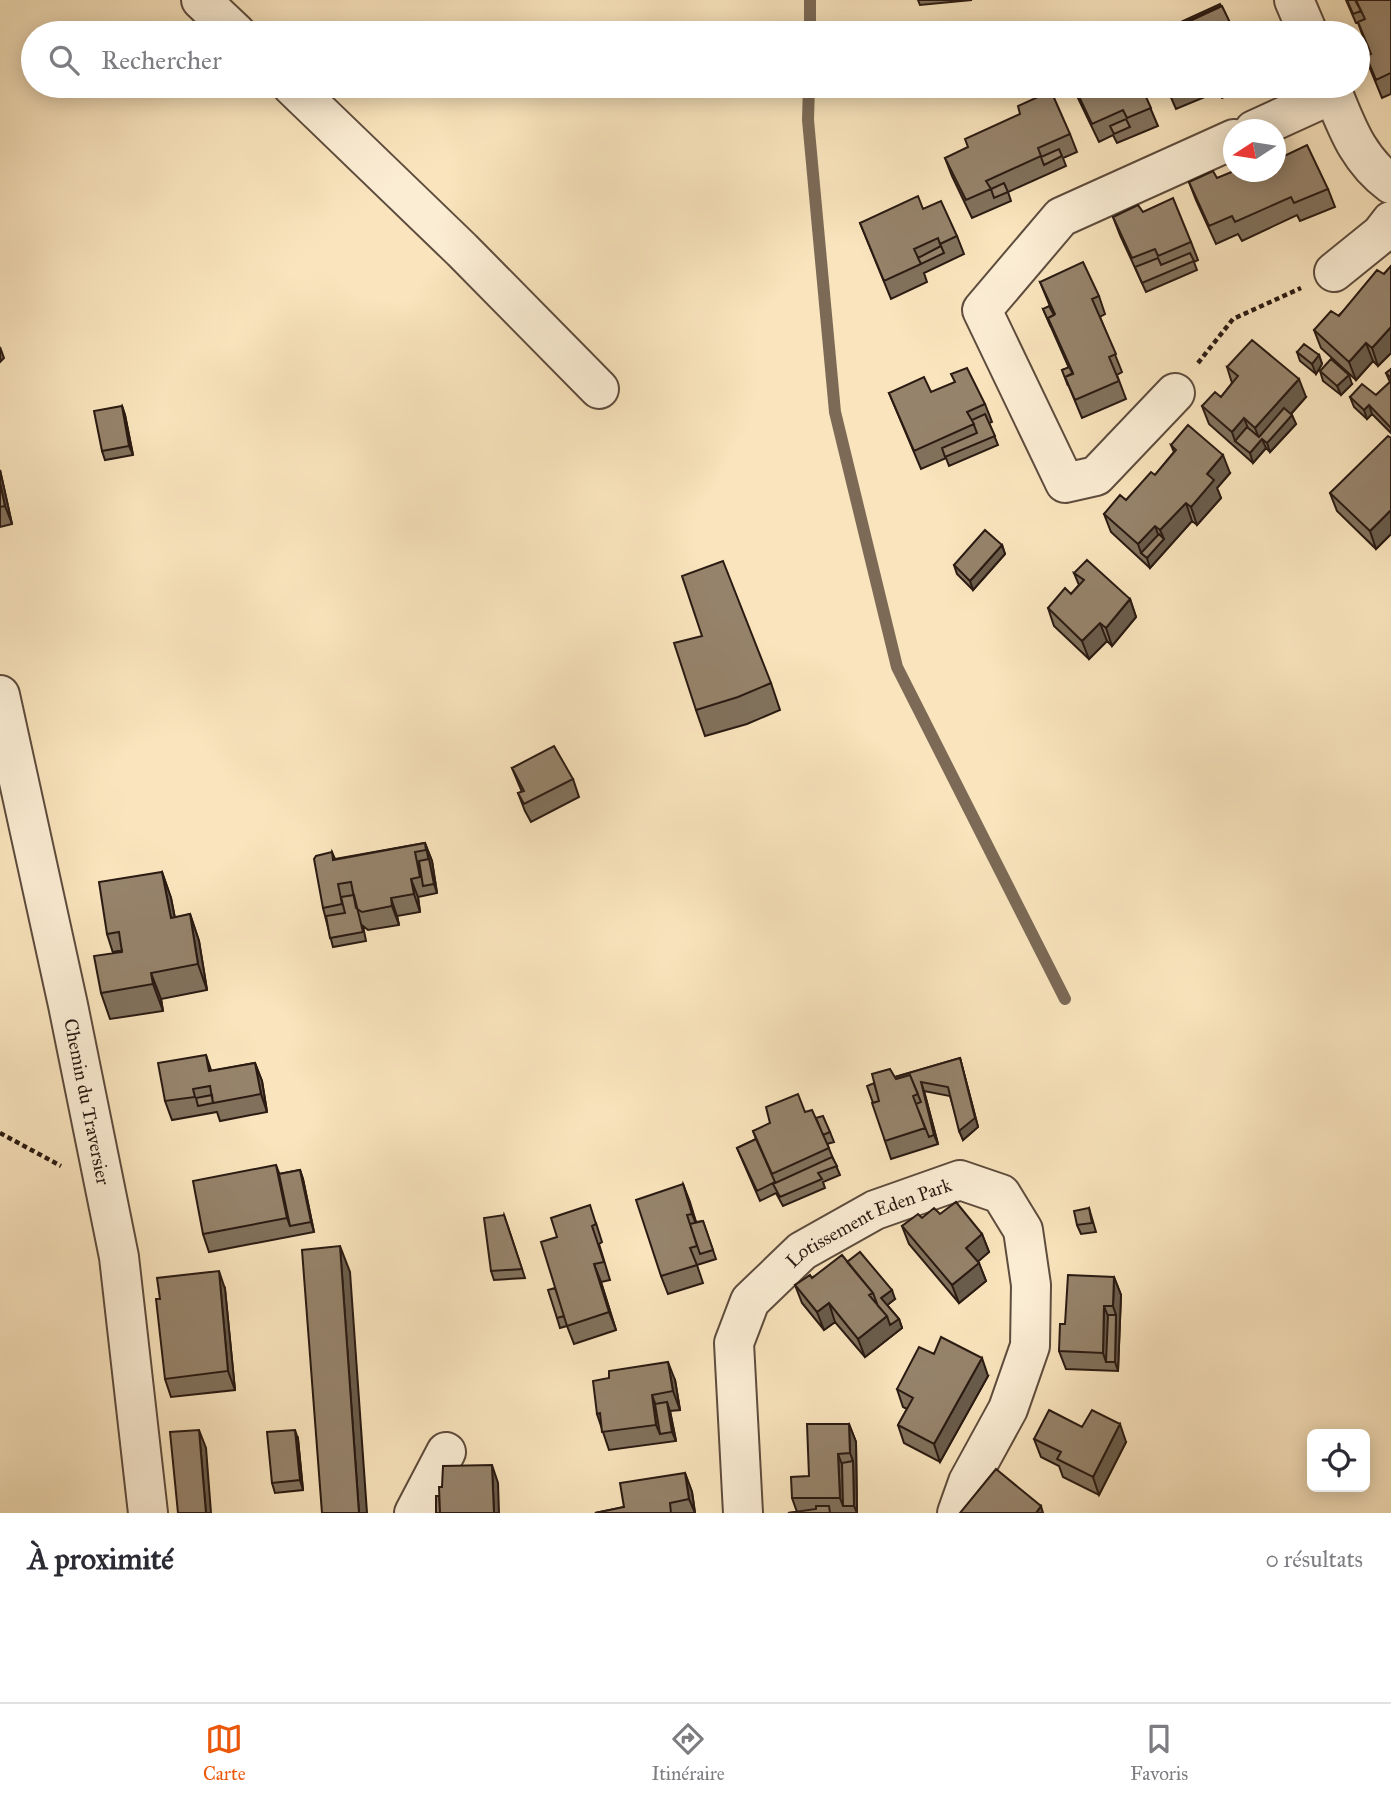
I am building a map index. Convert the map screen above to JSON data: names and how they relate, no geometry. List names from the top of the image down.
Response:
{
  "streets": {
    "street": ["Chemin du Traversier", "Lotissement Eden Park"]
  },
  "north": "left",
  "page": {
    "search": "Rechercher",
    "heading": ["À proximité", "0 résultats"],
    "nav": ["Carte", "Itinéraire", "Favoris"]
  }
}
